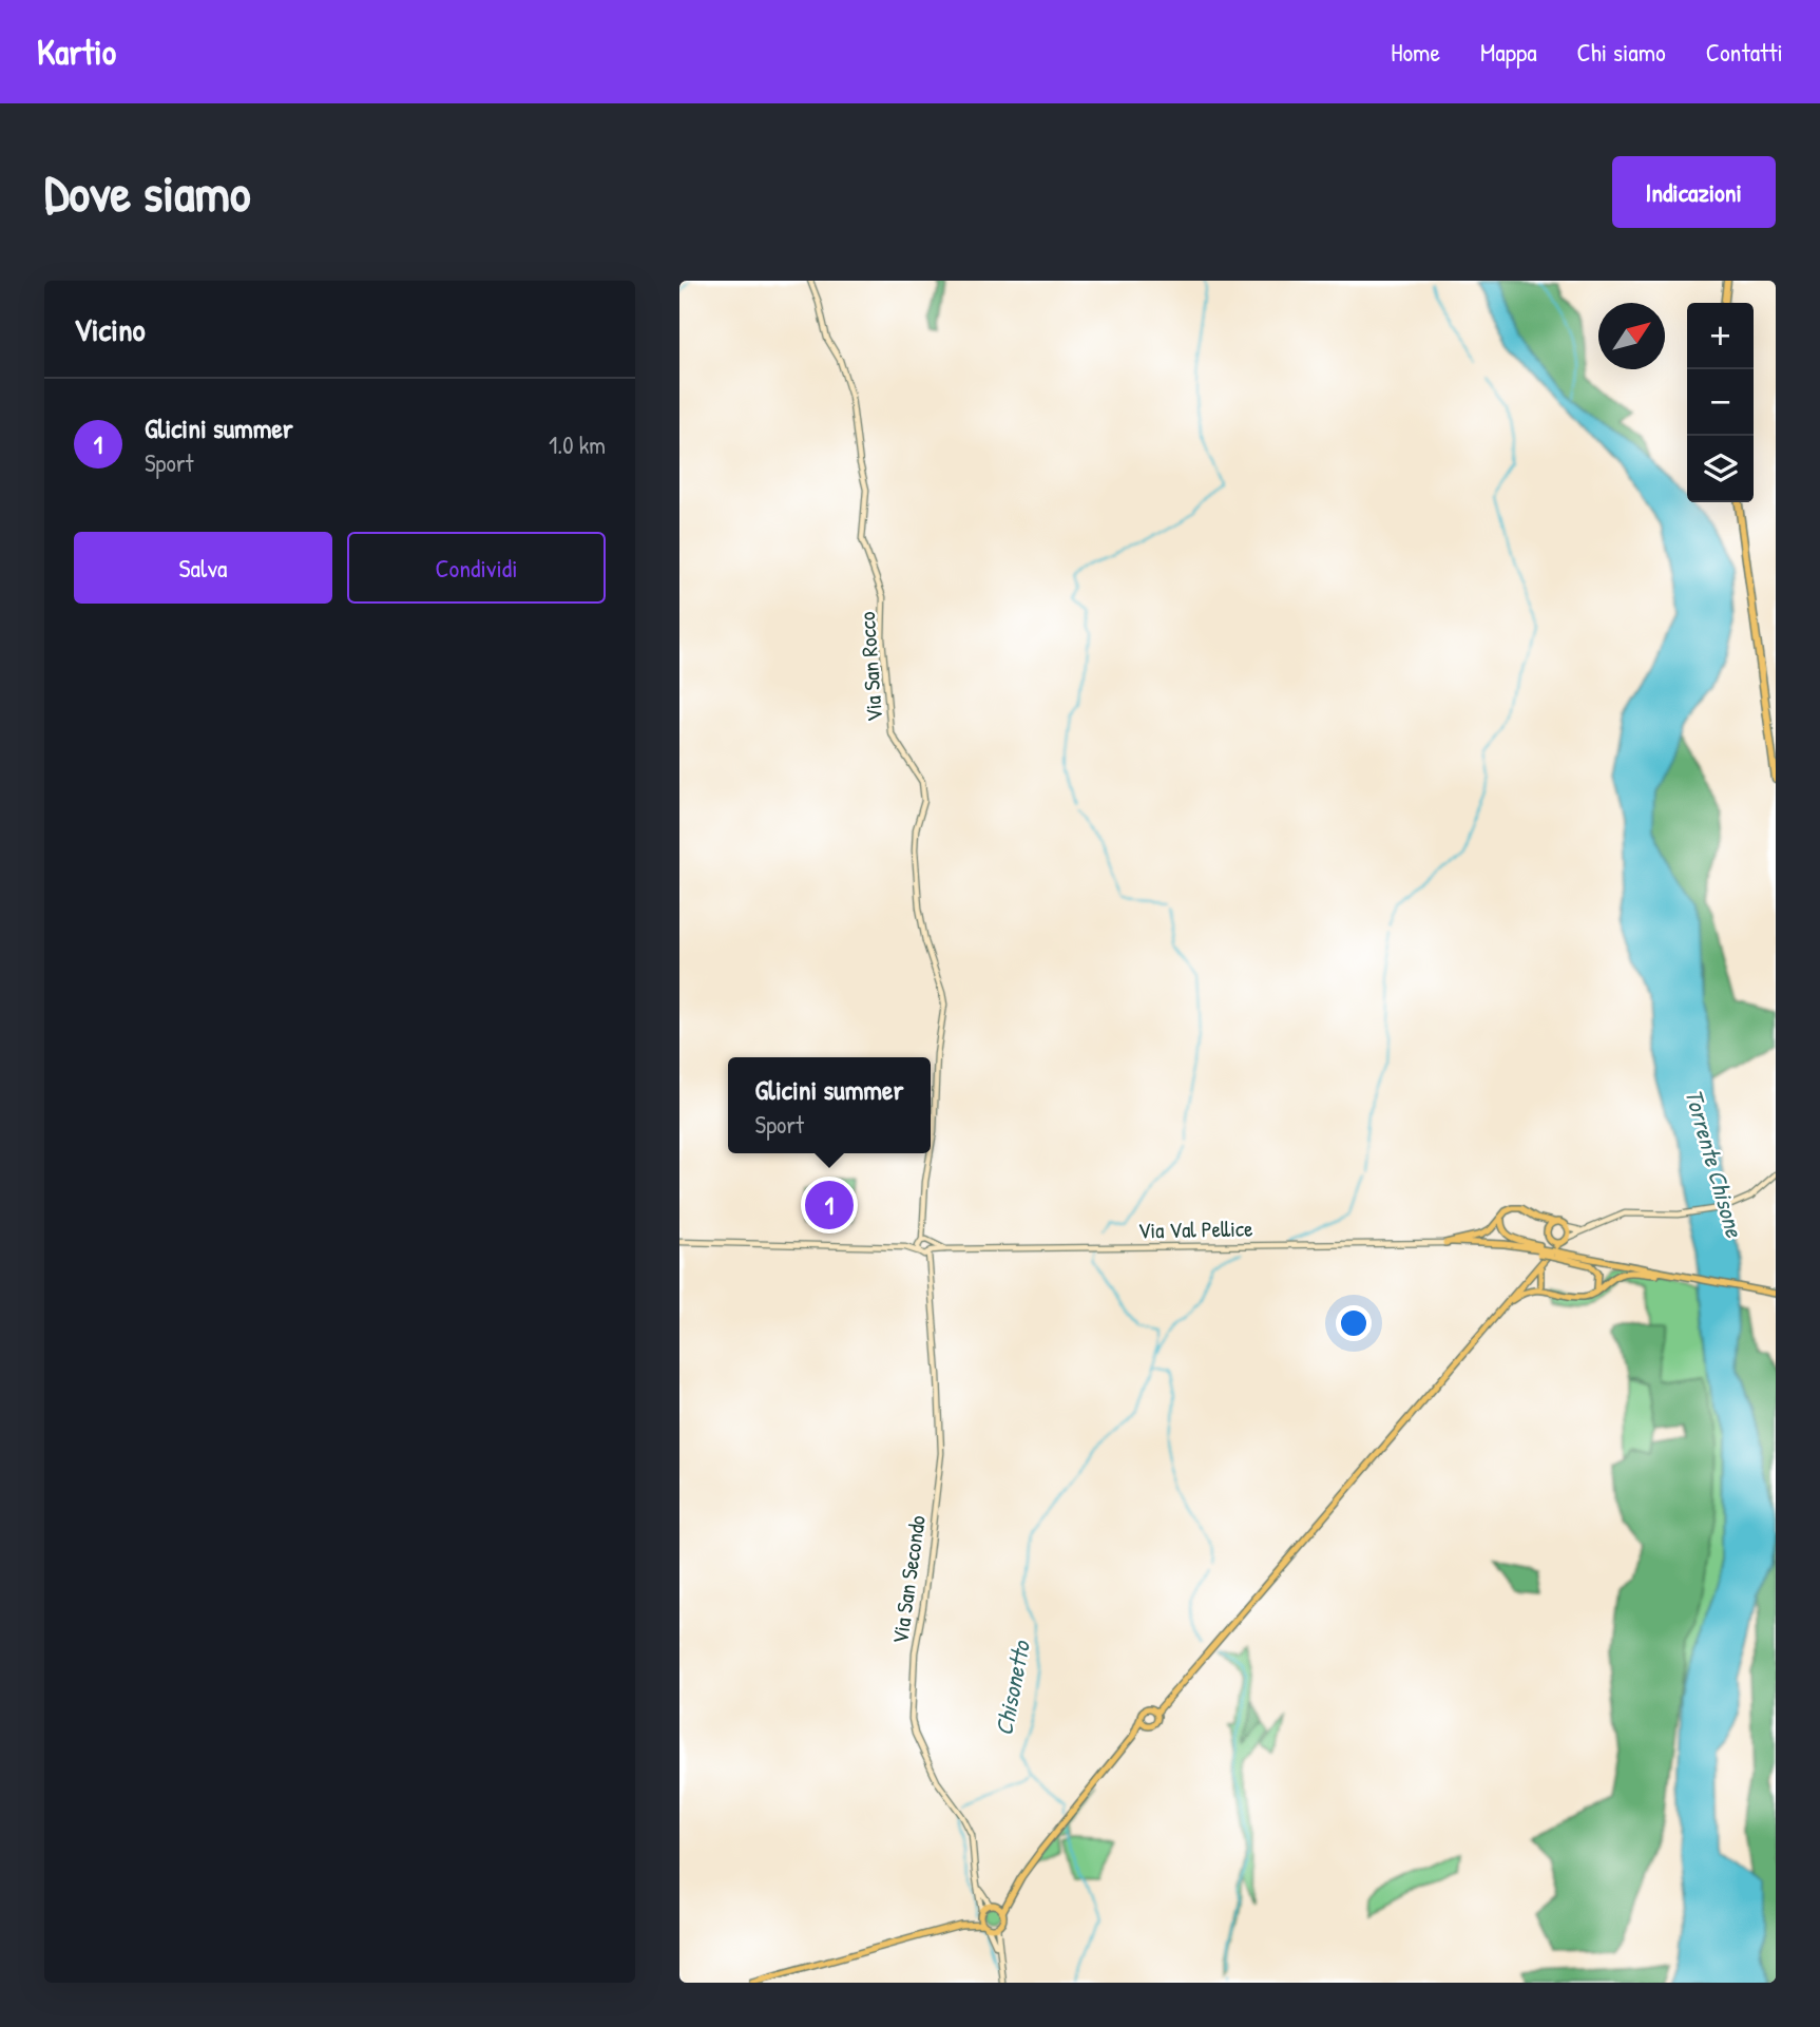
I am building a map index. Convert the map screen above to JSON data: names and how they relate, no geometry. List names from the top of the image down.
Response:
{
  "streets": {
    "street": ["Via San Rocco", "Via Val Pellice", "Via San Secondo"]
  },
  "crossings": [
    ["Via San Rocco", "Via Val Pellice"],
    ["Via San Rocco", "Via San Secondo"],
    ["Via Val Pellice", "Via San Secondo"]
  ],
  "water": ["Torrente Chisone", "Chisonetto"],
  "north": "top right",
  "page": {
    "header": "Kartio",
    "nav": [
      "Home",
      "Mappa",
      "Chi siamo",
      "Contatti"
    ],
    "buttons": [
      "Indicazioni",
      ["Salva", "Condividi"]
    ],
    "title": "Dove siamo",
    "heading": "Vicino",
    "map_buttons": ["+", "−"],
    "list": [
      {
        "mark": "1",
        "name": "Glicini summer",
        "note": "Sport",
        "value": "1.0 km"
      }
    ],
    "popup": ["Glicini summer", "Sport"],
    "pins": "1"
  }
}
